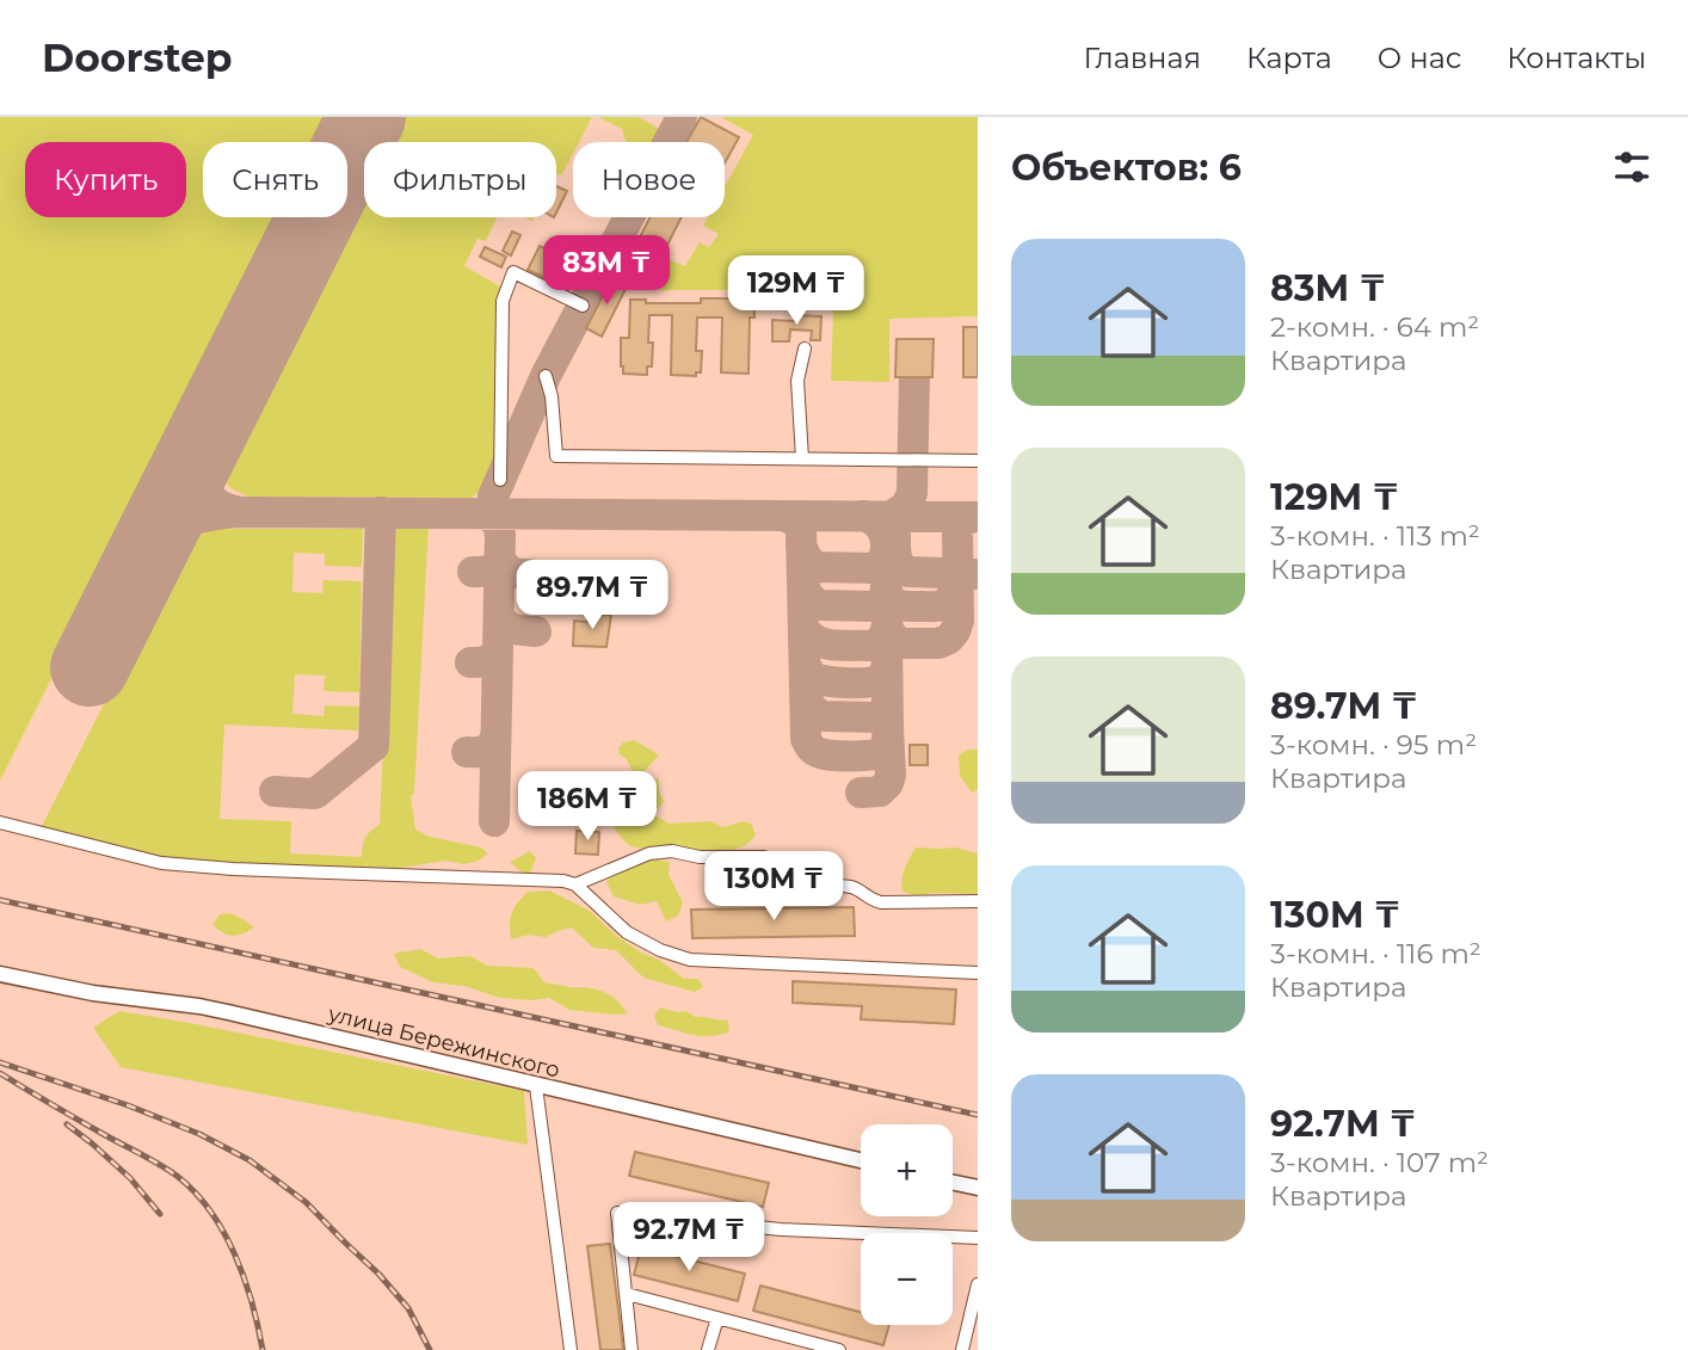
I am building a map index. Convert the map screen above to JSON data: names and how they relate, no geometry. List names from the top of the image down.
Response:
{
  "streets": {
    "main road": ["улица Бережинского"]
  },
  "page": {
    "header": "Doorstep",
    "nav": [
      "Главная",
      "Карта",
      "О нас",
      "Контакты"
    ],
    "heading": "Объектов: 6",
    "chip": [
      "Купить",
      "Снять",
      "Фильтры",
      "Новое"
    ],
    "list": [
      {
        "name": "83M ₸",
        "note": "2-комн. · 64 m² · Квартира"
      },
      {
        "name": "129M ₸",
        "note": "3-комн. · 113 m² · Квартира"
      },
      {
        "name": "89.7M ₸",
        "note": "3-комн. · 95 m² · Квартира"
      },
      {
        "name": "130M ₸",
        "note": "3-комн. · 116 m² · Квартира"
      },
      {
        "name": "92.7M ₸",
        "note": "3-комн. · 107 m² · Квартира"
      }
    ],
    "price": [
      "83M ₸",
      "129M ₸",
      "89.7M ₸",
      "186M ₸",
      "130M ₸",
      "92.7M ₸"
    ],
    "map_buttons": ["+", "−"]
  }
}
